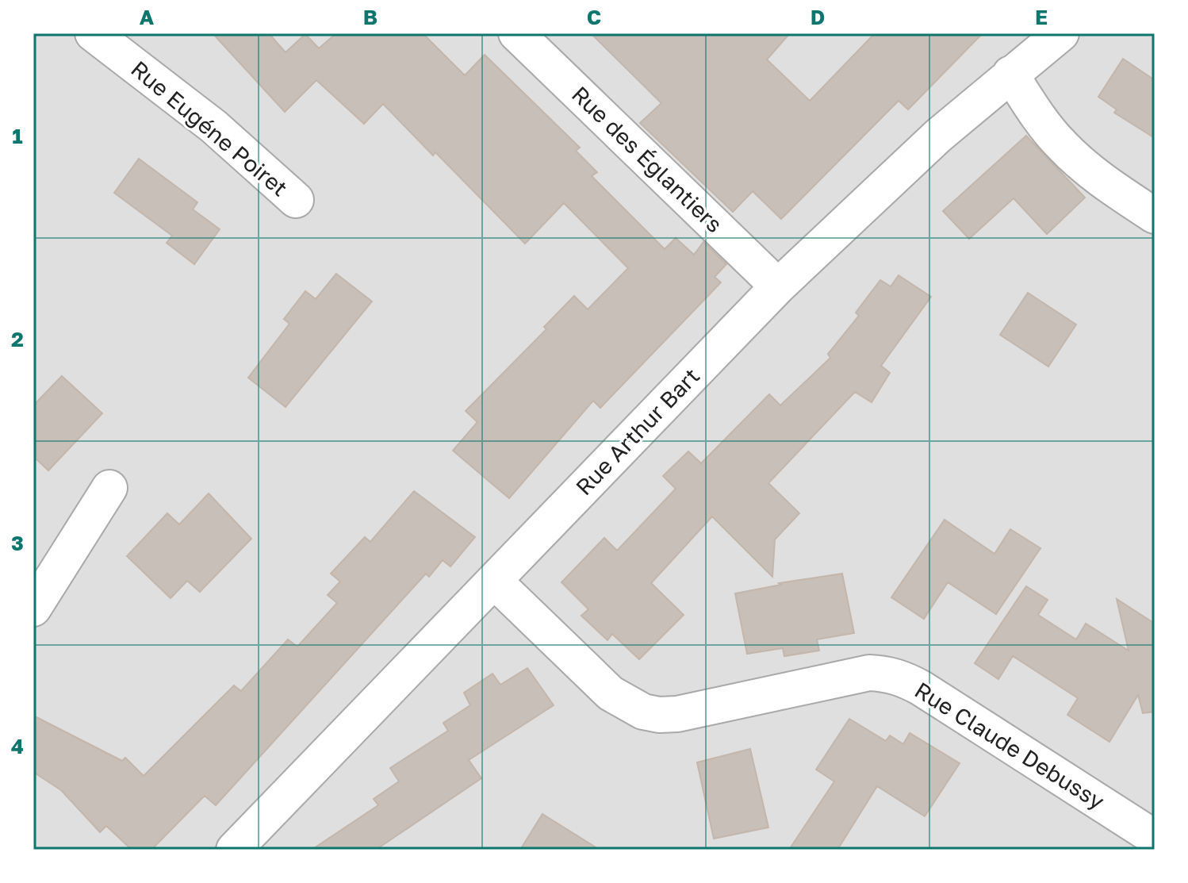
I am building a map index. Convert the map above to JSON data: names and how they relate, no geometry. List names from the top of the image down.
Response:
{
  "streets": {
    "street": [
      "Rue Eugéne Poiret",
      "Rue des Églantiers",
      "Rue Arthur Bart",
      "Rue Claude Debussy"
    ]
  },
  "crossings": [
    ["Rue des Églantiers", "Rue Arthur Bart"],
    ["Rue Arthur Bart", "Rue Claude Debussy"]
  ],
  "grid": {
    "columns": [
      "A",
      "B",
      "C",
      "D",
      "E"
    ],
    "rows": [
      "1",
      "2",
      "3",
      "4"
    ]
  }
}
